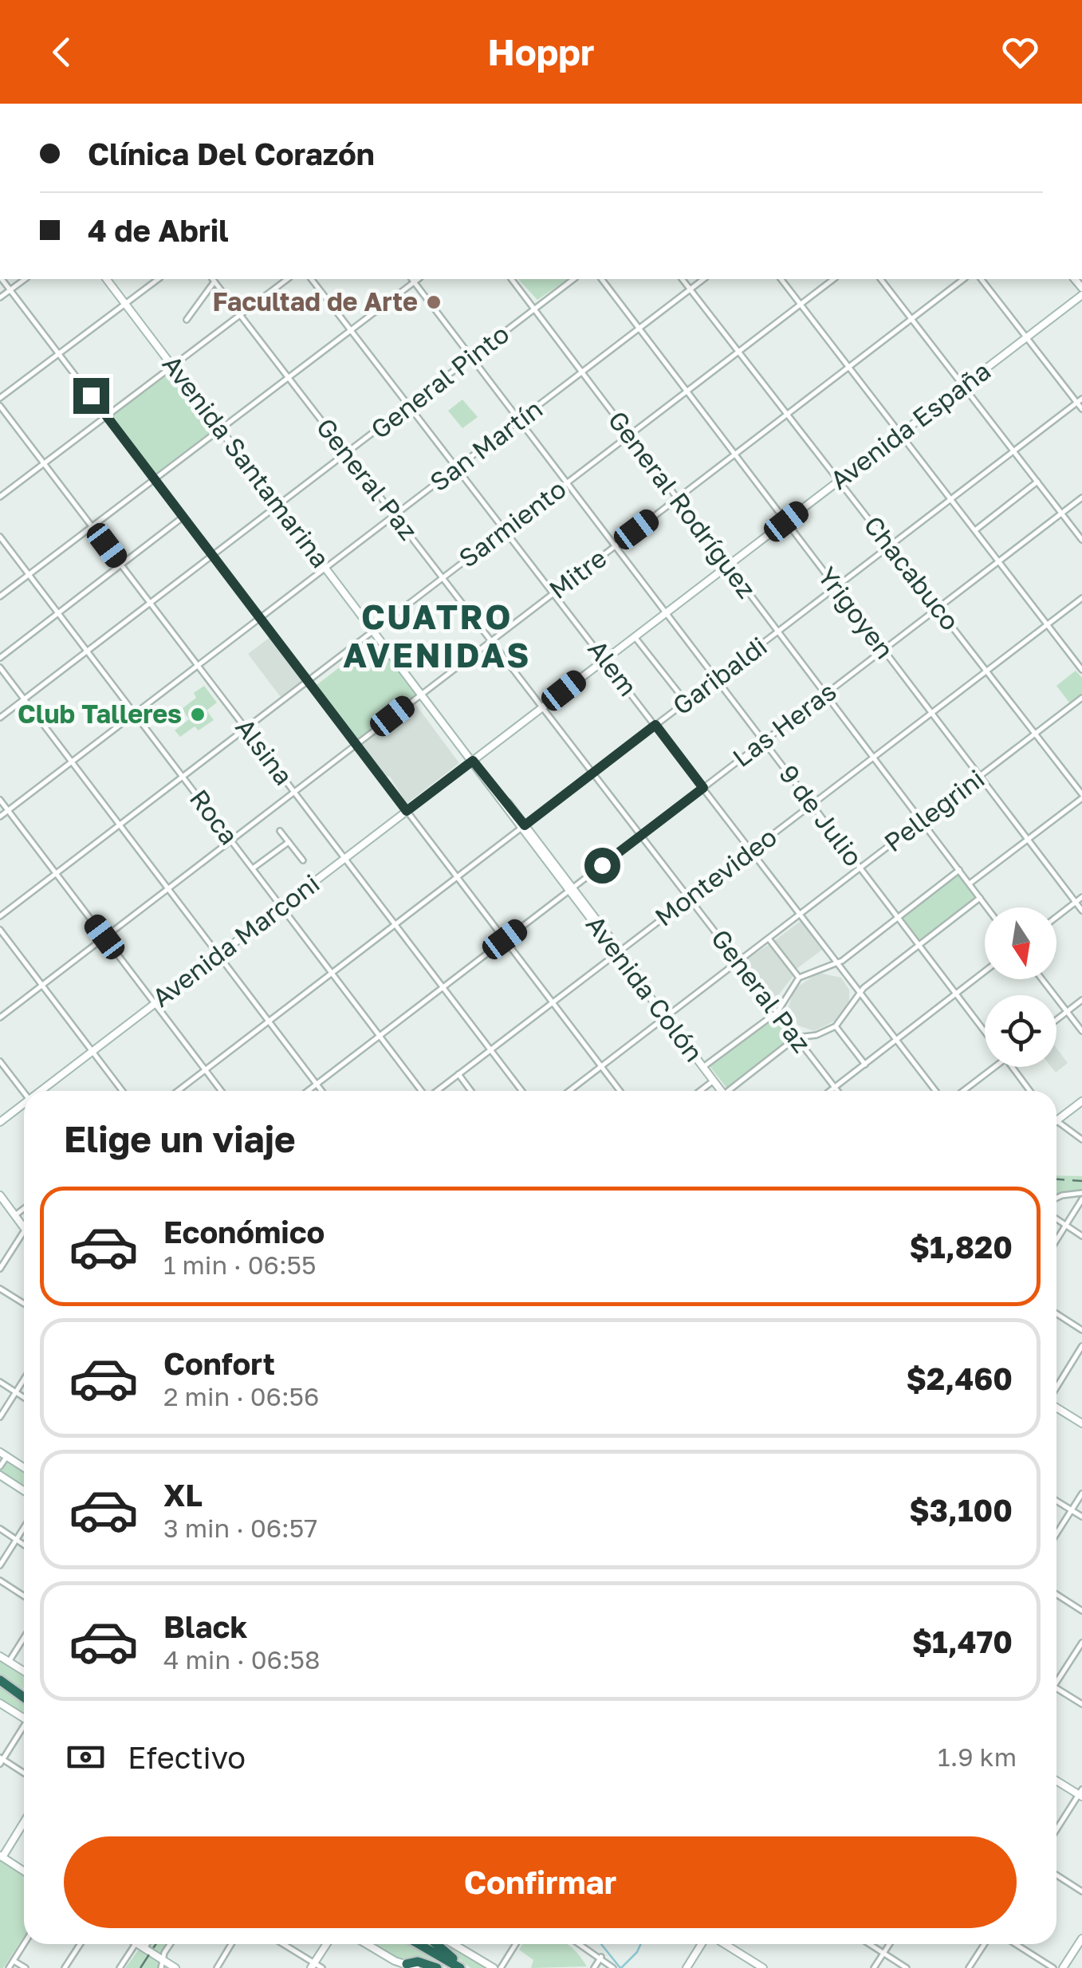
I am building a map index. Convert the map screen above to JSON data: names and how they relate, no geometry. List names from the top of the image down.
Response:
{
  "streets": {
    "main road": [
      "Avenida España",
      "Avenida Santamarina",
      "Avenida Marconi",
      "Avenida Colón"
    ],
    "street": [
      "General Pinto",
      "San Martín",
      "General Paz",
      "General Rodríguez",
      "Sarmiento",
      "Chacabuco",
      "Mitre",
      "Yrigoyen",
      "Alem",
      "Garibaldi",
      "Las Heras",
      "Alsina",
      "Pellegrini",
      "9 de Julio",
      "Roca",
      "Montevideo"
    ]
  },
  "crossings": [
    ["General Pinto", "Avenida Santamarina"],
    ["General Pinto", "General Paz"],
    ["General Pinto", "General Rodríguez"],
    ["General Pinto", "Alem"],
    ["General Pinto", "Alsina"],
    ["General Pinto", "9 de Julio"],
    ["General Pinto", "Roca"],
    ["Avenida España", "Avenida Santamarina"],
    ["Avenida España", "General Paz"],
    ["Avenida España", "General Rodríguez"],
    ["Avenida España", "Chacabuco"],
    ["Avenida España", "Yrigoyen"],
    ["Avenida España", "Alem"],
    ["Avenida España", "9 de Julio"],
    ["Avenida España", "Avenida Marconi"],
    ["Avenida España", "Avenida Colón"],
    ["San Martín", "Avenida Santamarina"],
    ["San Martín", "General Paz"],
    ["San Martín", "General Rodríguez"],
    ["San Martín", "Chacabuco"],
    ["San Martín", "Yrigoyen"],
    ["San Martín", "Alem"],
    ["San Martín", "Alsina"],
    ["San Martín", "9 de Julio"],
    ["San Martín", "Roca"],
    ["Avenida Santamarina", "Sarmiento"],
    ["Avenida Santamarina", "Mitre"],
    ["Avenida Santamarina", "Avenida Marconi"],
    ["Avenida Santamarina", "Avenida Colón"],
    ["General Paz", "Sarmiento"],
    ["General Paz", "Mitre"],
    ["General Paz", "Alem"],
    ["General Paz", "Garibaldi"],
    ["General Paz", "Las Heras"],
    ["General Paz", "Pellegrini"],
    ["General Paz", "Montevideo"],
    ["General Rodríguez", "Sarmiento"],
    ["General Rodríguez", "Mitre"],
    ["General Rodríguez", "Garibaldi"],
    ["General Rodríguez", "Las Heras"],
    ["General Rodríguez", "Pellegrini"],
    ["General Rodríguez", "Montevideo"],
    ["Sarmiento", "Chacabuco"],
    ["Sarmiento", "Yrigoyen"],
    ["Sarmiento", "Alem"],
    ["Sarmiento", "Alsina"],
    ["Sarmiento", "9 de Julio"],
    ["Sarmiento", "Roca"],
    ["Chacabuco", "Mitre"],
    ["Chacabuco", "Garibaldi"],
    ["Chacabuco", "Las Heras"],
    ["Chacabuco", "Pellegrini"],
    ["Chacabuco", "Montevideo"],
    ["Mitre", "Yrigoyen"],
    ["Mitre", "Alem"],
    ["Mitre", "Alsina"],
    ["Mitre", "9 de Julio"],
    ["Mitre", "Roca"],
    ["Yrigoyen", "Garibaldi"],
    ["Yrigoyen", "Las Heras"],
    ["Yrigoyen", "Pellegrini"],
    ["Yrigoyen", "Montevideo"],
    ["Alem", "Garibaldi"],
    ["Alem", "Las Heras"],
    ["Alem", "Pellegrini"],
    ["Alem", "Montevideo"],
    ["Garibaldi", "Alsina"],
    ["Garibaldi", "9 de Julio"],
    ["Garibaldi", "Roca"],
    ["Garibaldi", "Avenida Colón"],
    ["Las Heras", "Alsina"],
    ["Las Heras", "9 de Julio"],
    ["Las Heras", "Roca"],
    ["Las Heras", "Avenida Colón"],
    ["Alsina", "Montevideo"],
    ["Alsina", "Avenida Marconi"],
    ["Pellegrini", "9 de Julio"],
    ["Pellegrini", "Avenida Colón"],
    ["9 de Julio", "Montevideo"],
    ["Roca", "Avenida Marconi"],
    ["Montevideo", "Avenida Colón"],
    ["Avenida Marconi", "Avenida Colón"]
  ],
  "districts": ["CUATRO AVENIDAS"],
  "places": ["Facultad de Arte", "Club Talleres"],
  "north": "bottom",
  "page": {
    "header": "Hoppr",
    "banner": ["Clínica Del Corazón", "4 de Abril"],
    "heading": "Elige un viaje",
    "list": [
      {
        "name": "Económico",
        "note": "1 min · 06:55",
        "value": "$1,820"
      },
      {
        "name": "Confort",
        "note": "2 min · 06:56",
        "value": "$2,460"
      },
      {
        "name": "XL",
        "note": "3 min · 06:57",
        "value": "$3,100"
      },
      {
        "name": "Black",
        "note": "4 min · 06:58",
        "value": "$1,470"
      }
    ],
    "pay": ["Efectivo", "1.9 km"],
    "buttons": "Confirmar"
  }
}
